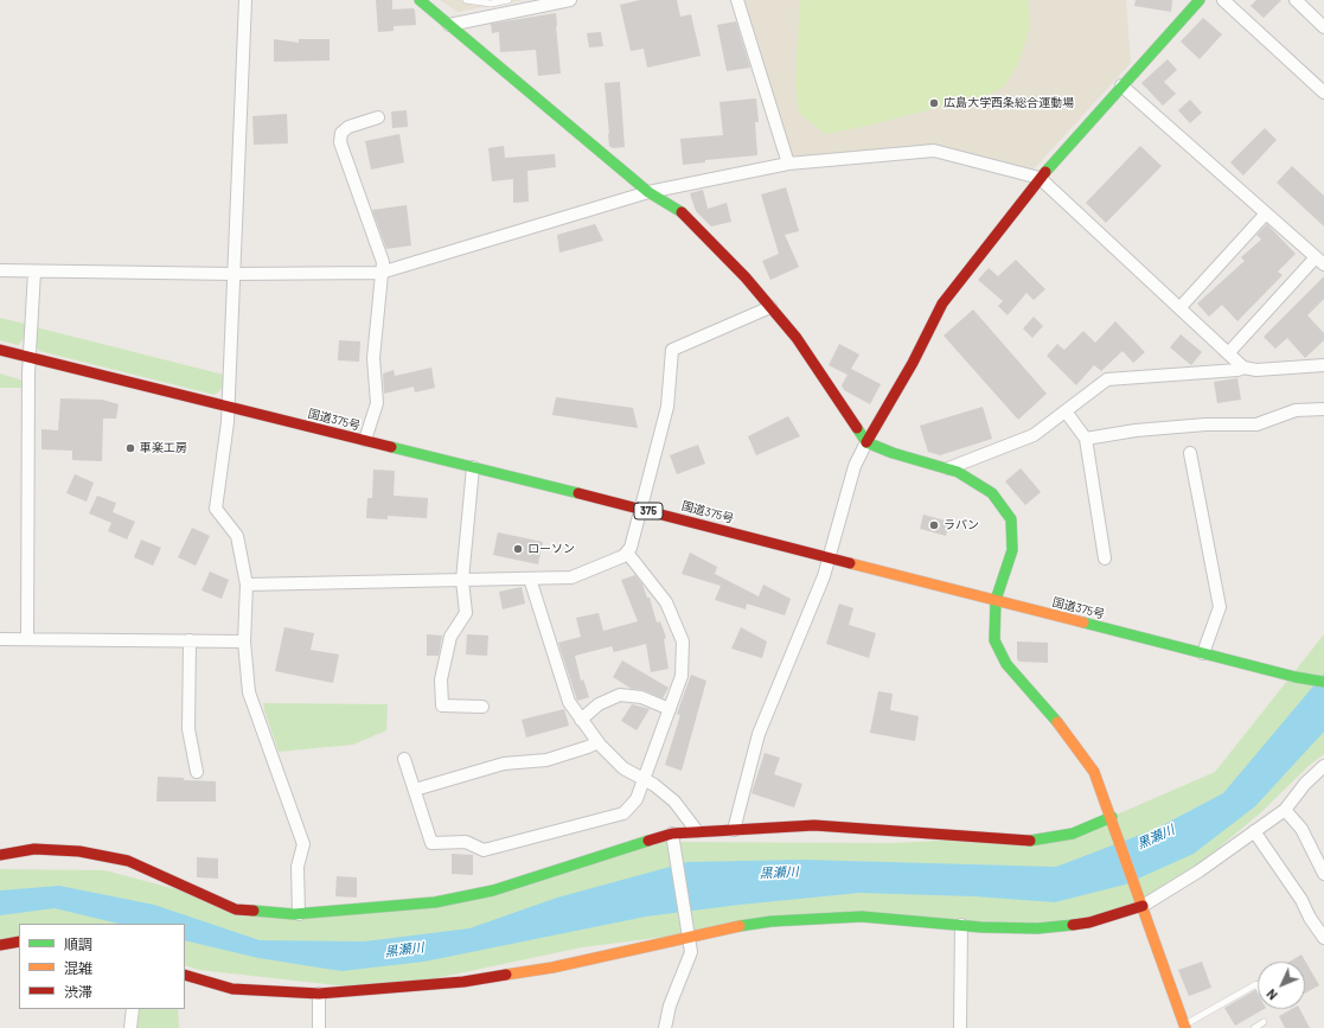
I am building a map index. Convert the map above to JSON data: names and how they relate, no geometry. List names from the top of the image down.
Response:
{
  "streets": {
    "main road": ["国道375号", "375"]
  },
  "water": ["黒瀬川"],
  "places": [
    "広島大学西条総合運動場",
    "車楽工房",
    "ラパン",
    "ローソン"
  ],
  "legend": ["順調", "混雑", "渋滞"],
  "north": "bottom left"
}
